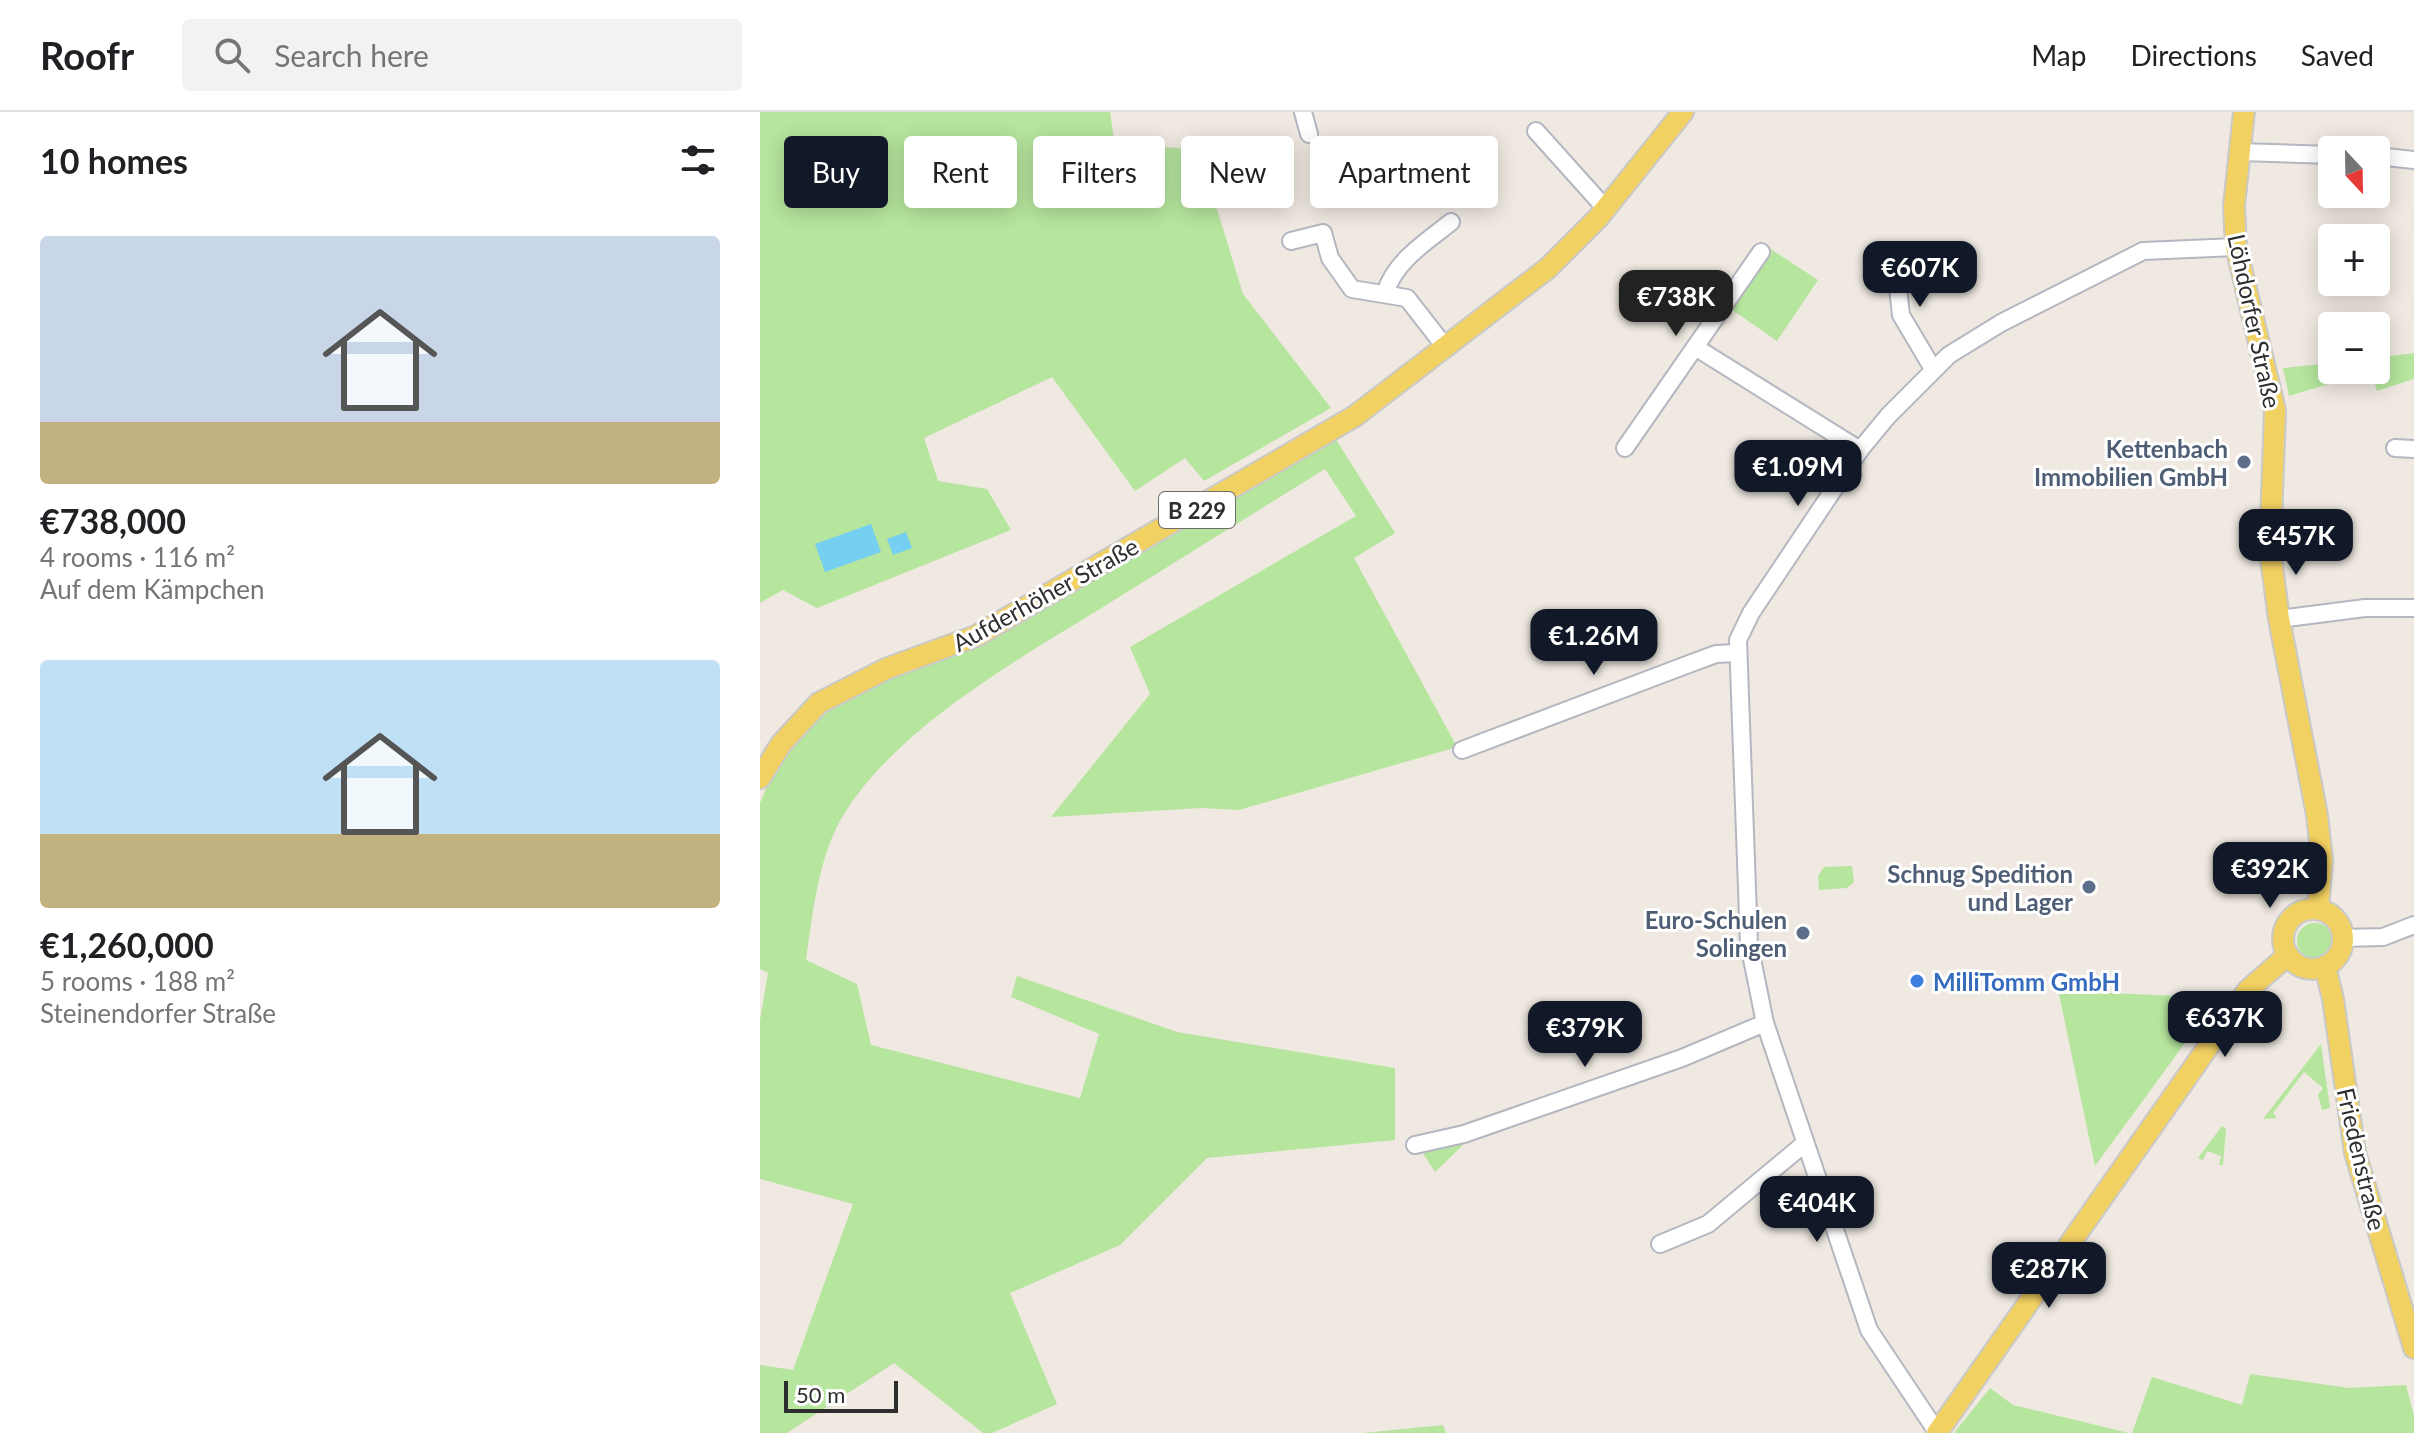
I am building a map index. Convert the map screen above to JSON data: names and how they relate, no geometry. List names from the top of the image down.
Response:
{
  "streets": {
    "main road": [
      "Löhdorfer Straße",
      "B 229",
      "Aufderhöher Straße",
      "Friedenstraße"
    ]
  },
  "crossings": [
    ["Löhdorfer Straße", "Friedenstraße"]
  ],
  "places": [
    "Kettenbach Immobilien GmbH",
    "Schnug Spedition und Lager",
    "Euro-Schulen Solingen",
    "MilliTomm GmbH"
  ],
  "scale_bar": "50 m",
  "north": "bottom",
  "page": {
    "header": "Roofr",
    "search": "Search here",
    "nav": ["Map", "Directions", "Saved"],
    "heading": "10 homes",
    "map_buttons": ["+", "−"],
    "chip": [
      "Buy",
      "Rent",
      "Filters",
      "New",
      "Apartment"
    ],
    "list": [
      {
        "name": "€738,000",
        "note": "4 rooms · 116 m² · Auf dem Kämpchen"
      },
      {
        "name": "€1,260,000",
        "note": "5 rooms · 188 m² · Steinendorfer Straße"
      }
    ],
    "price": [
      "€607K",
      "€738K",
      "€1.09M",
      "€457K",
      "€1.26M",
      "€392K",
      "€637K",
      "€379K",
      "€404K",
      "€287K"
    ],
    "scale": "50 m"
  }
}
